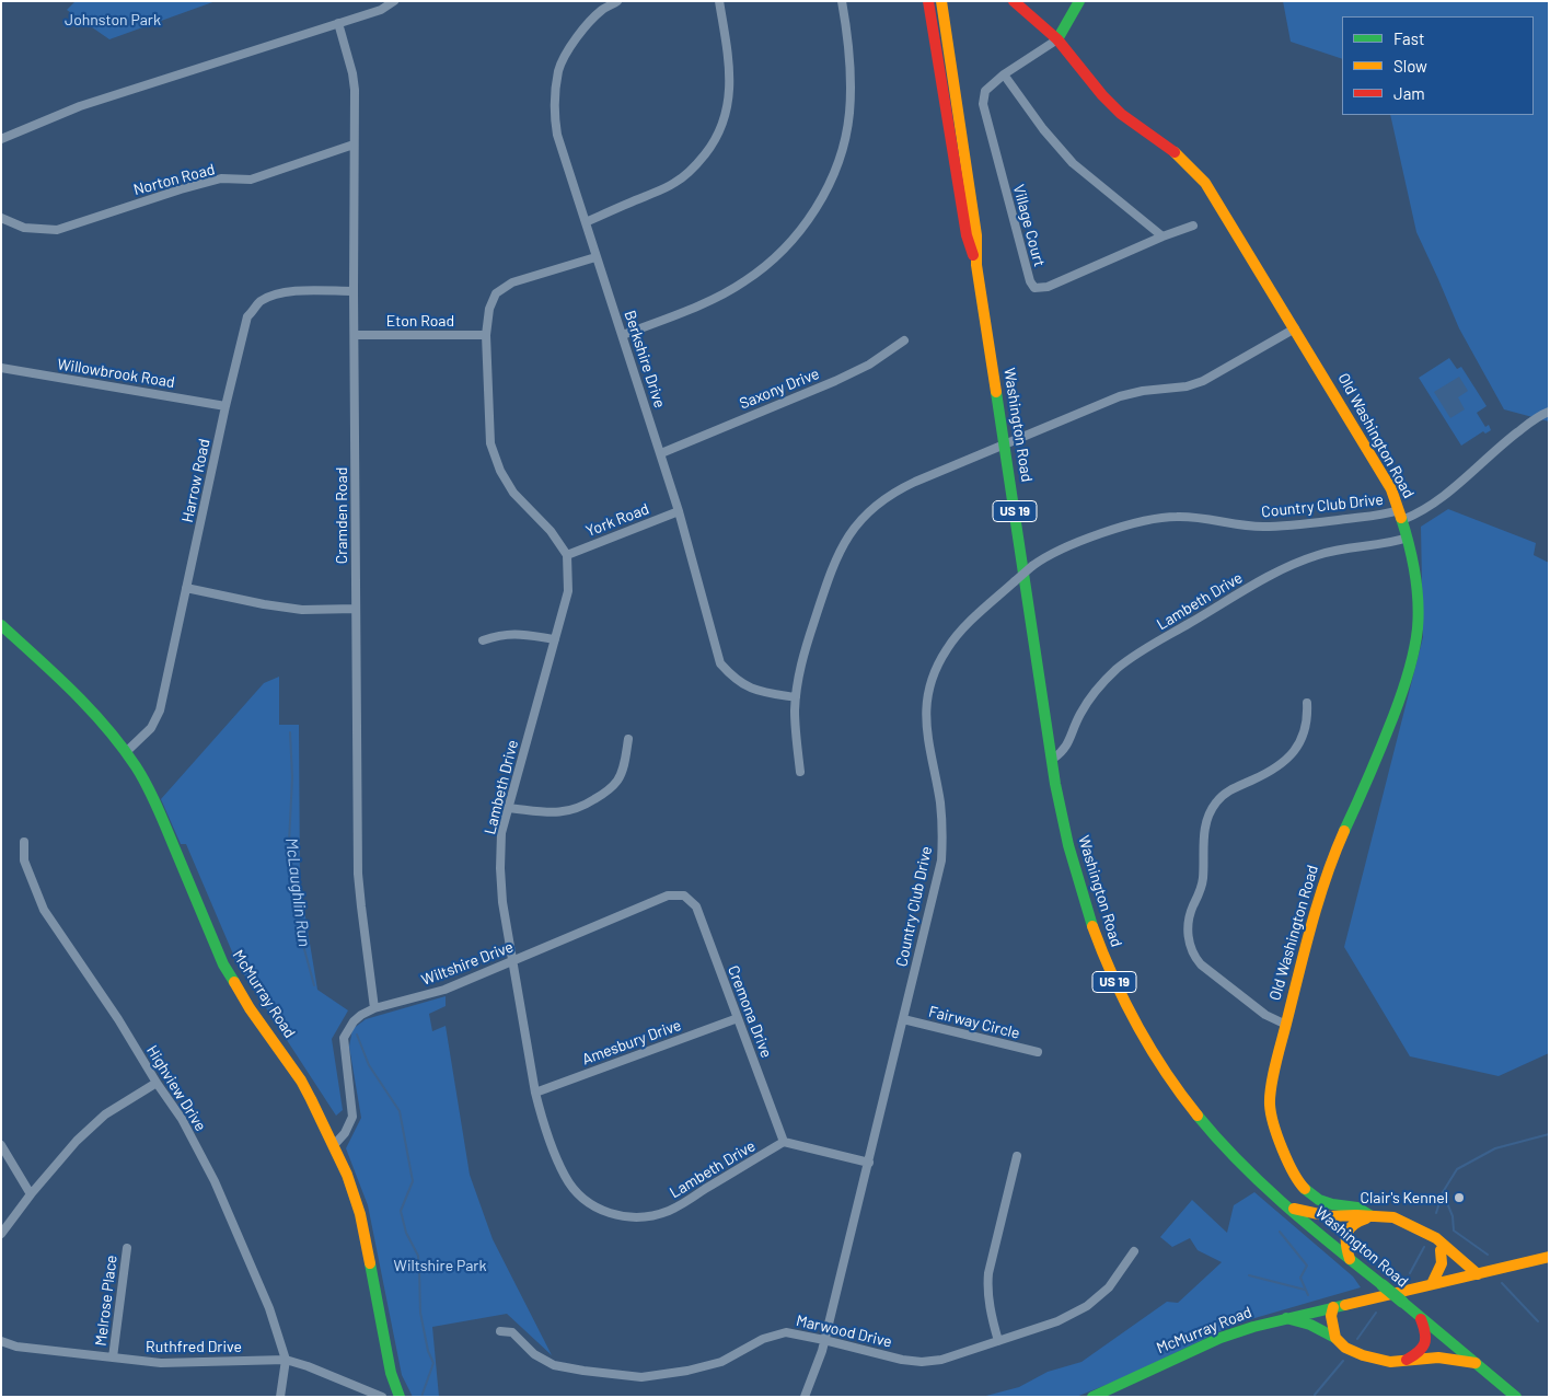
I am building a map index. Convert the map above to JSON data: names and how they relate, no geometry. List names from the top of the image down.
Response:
{
  "streets": {
    "main road": [
      "Washington Road",
      "Old Washington Road",
      "US 19",
      "McMurray Road"
    ],
    "street": [
      "Norton Road",
      "Village Court",
      "Eton Road",
      "Berkshire Drive",
      "Willowbrook Road",
      "Saxony Drive",
      "Harrow Road",
      "Country Club Drive",
      "Cramden Road",
      "York Road",
      "Lambeth Drive",
      "Wiltshire Drive",
      "Cremona Drive",
      "Fairway Circle",
      "Amesbury Drive",
      "Highview Drive",
      "Melrose Place",
      "Marwood Drive",
      "Ruthfred Drive"
    ]
  },
  "crossings": [
    ["Norton Road", "Cramden Road"],
    ["Village Court", "Old Washington Road"],
    ["Eton Road", "Cramden Road"],
    ["Berkshire Drive", "Saxony Drive"],
    ["Berkshire Drive", "York Road"],
    ["Willowbrook Road", "Harrow Road"],
    ["Washington Road", "Lambeth Drive"],
    ["Old Washington Road", "Country Club Drive"],
    ["Old Washington Road", "Lambeth Drive"],
    ["Harrow Road", "Cramden Road"],
    ["Harrow Road", "McMurray Road"],
    ["Country Club Drive", "Fairway Circle"],
    ["Country Club Drive", "Marwood Drive"],
    ["Cramden Road", "Wiltshire Drive"],
    ["York Road", "Lambeth Drive"],
    ["Lambeth Drive", "Wiltshire Drive"],
    ["Lambeth Drive", "Cremona Drive"],
    ["Lambeth Drive", "Amesbury Drive"],
    ["Wiltshire Drive", "McMurray Road"],
    ["Wiltshire Drive", "Cremona Drive"],
    ["Cremona Drive", "Amesbury Drive"],
    ["Highview Drive", "Ruthfred Drive"],
    ["Melrose Place", "Ruthfred Drive"]
  ],
  "water": ["McLaughlin Run"],
  "parks": ["Johnston Park", "Wiltshire Park"],
  "places": ["Clair's Kennel"],
  "legend": ["Fast", "Slow", "Jam"]
}
